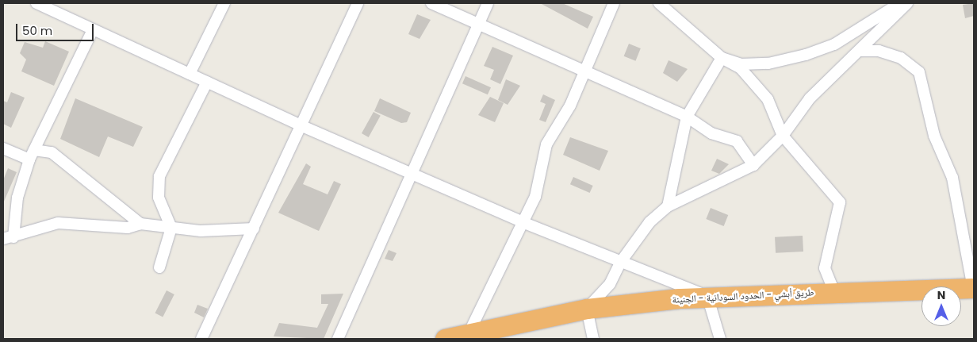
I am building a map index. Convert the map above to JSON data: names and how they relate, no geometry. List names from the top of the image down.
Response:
{
  "streets": {
    "highway": ["طريق أبشي - الحدود السودانية - الجنينة"]
  },
  "scale_bar": "50 m",
  "north": "top"
}
